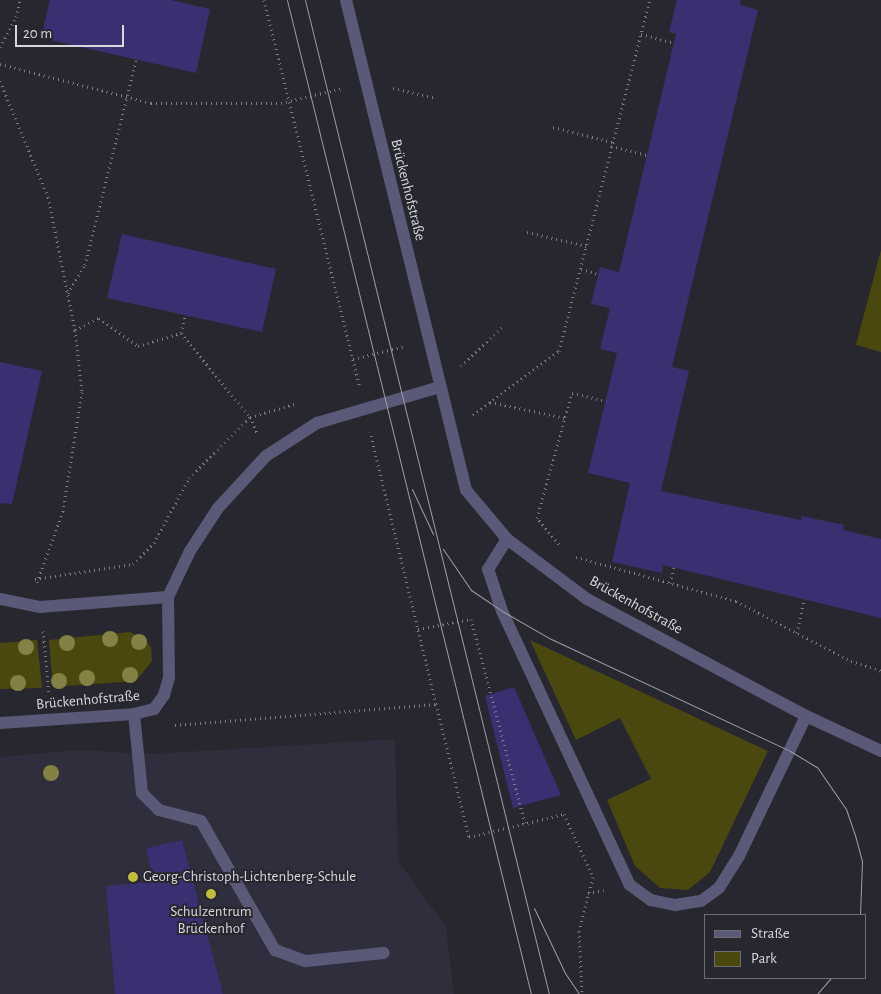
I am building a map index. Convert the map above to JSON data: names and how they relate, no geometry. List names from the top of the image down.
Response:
{
  "streets": {
    "street": ["Brückenhofstraße"]
  },
  "places": ["Georg-Christoph-Lichtenberg-Schule", "Schulzentrum Brückenhof"],
  "legend": ["Straße", "Park"],
  "scale_bar": "20 m"
}
